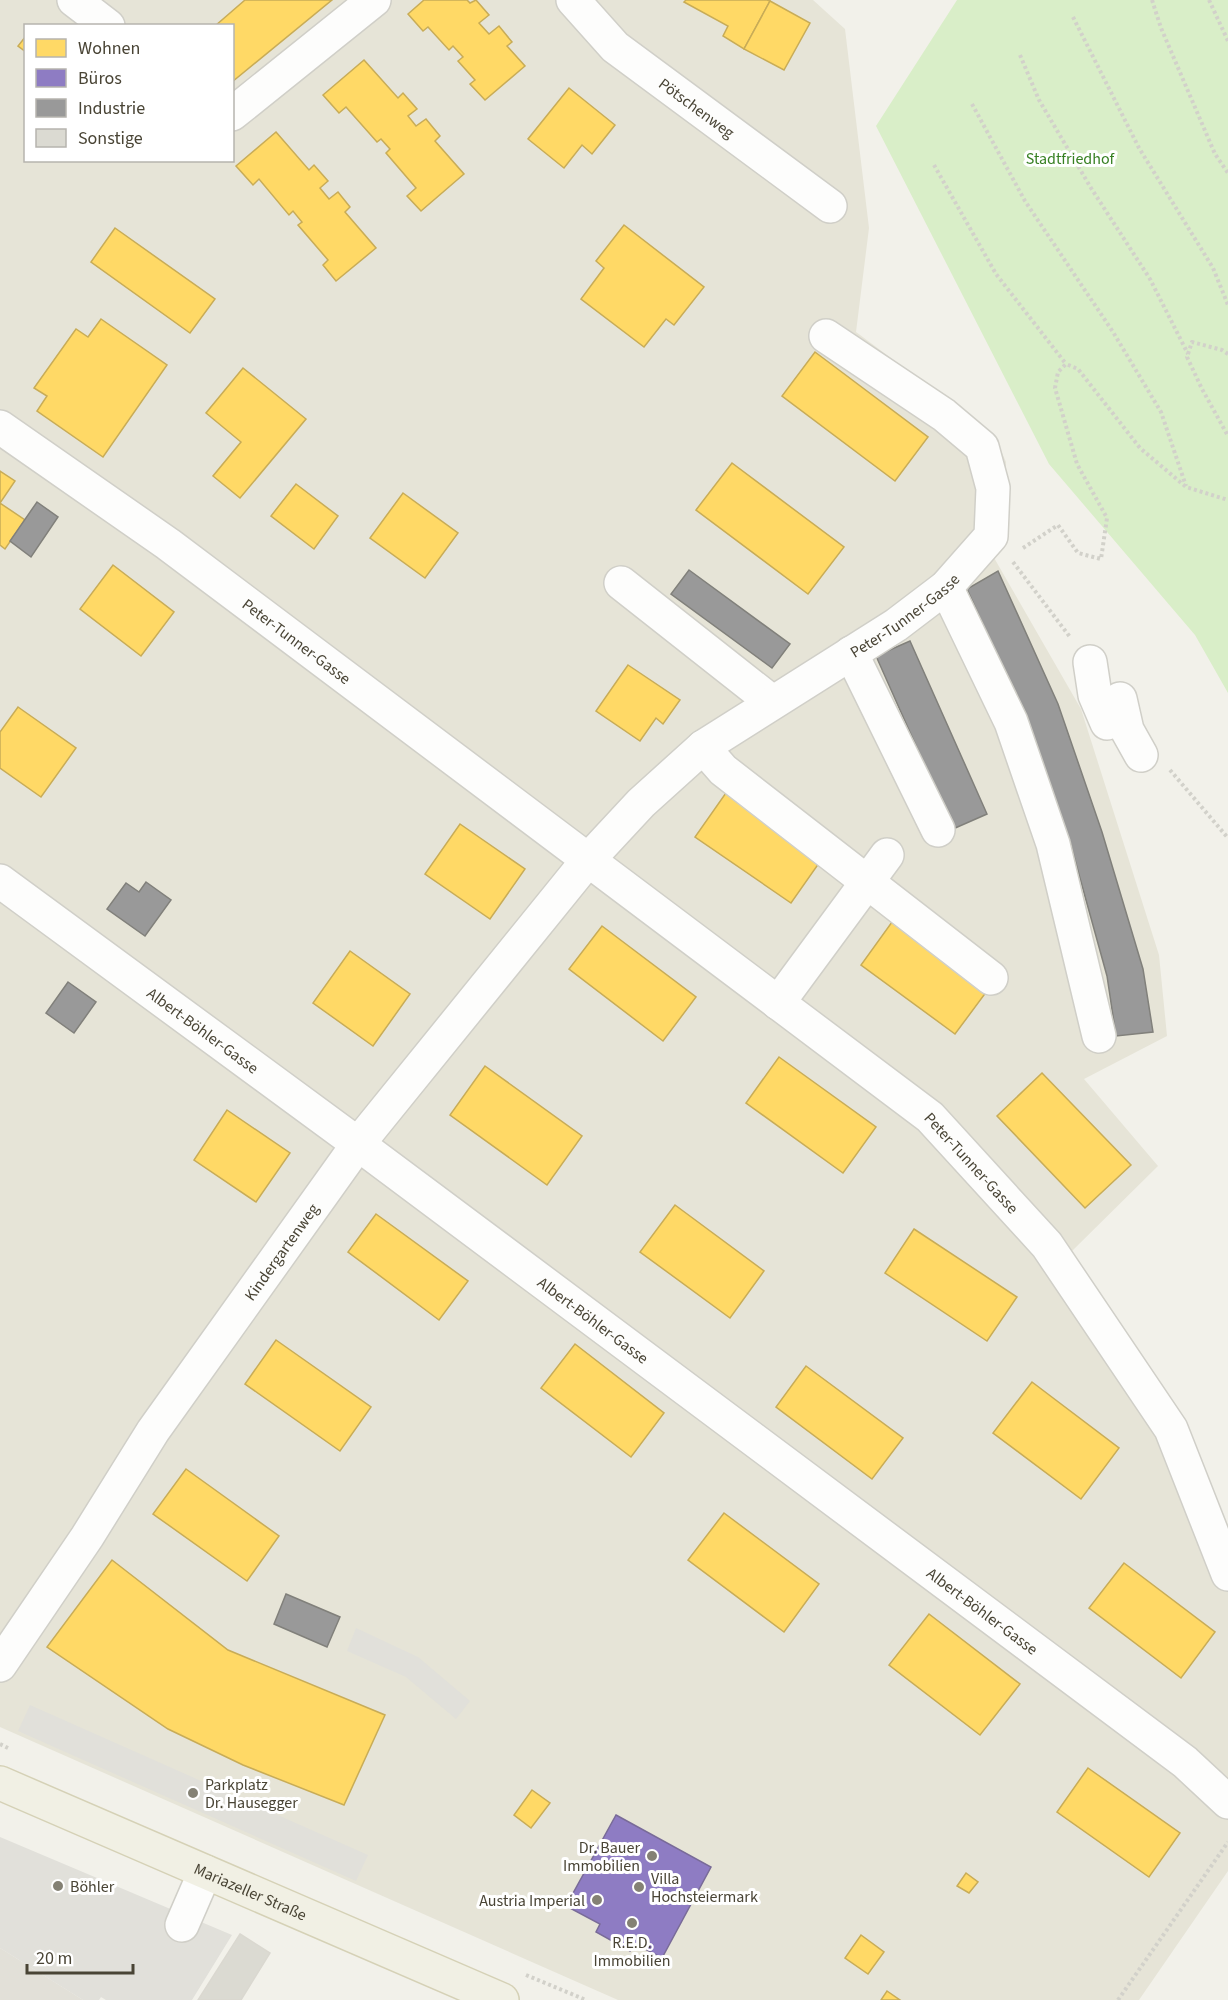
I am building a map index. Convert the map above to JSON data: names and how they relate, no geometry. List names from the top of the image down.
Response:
{
  "streets": {
    "main road": ["Mariazeller Straße"],
    "street": [
      "Pötschenweg",
      "Peter-Tunner-Gasse",
      "Albert-Böhler-Gasse",
      "Kindergartenweg"
    ]
  },
  "crossings": [
    ["Peter-Tunner-Gasse", "Kindergartenweg"],
    ["Albert-Böhler-Gasse", "Kindergartenweg"]
  ],
  "parks": ["Stadtfriedhof"],
  "places": [
    "Parkplatz Dr. Hausegger",
    "Dr. Bauer Immobilien",
    "Böhler",
    "Villa Hochsteiermark",
    "Austria Imperial",
    "R.E.D. Immobilien"
  ],
  "legend": [
    "Wohnen",
    "Büros",
    "Industrie",
    "Sonstige"
  ],
  "scale_bar": "20 m"
}
